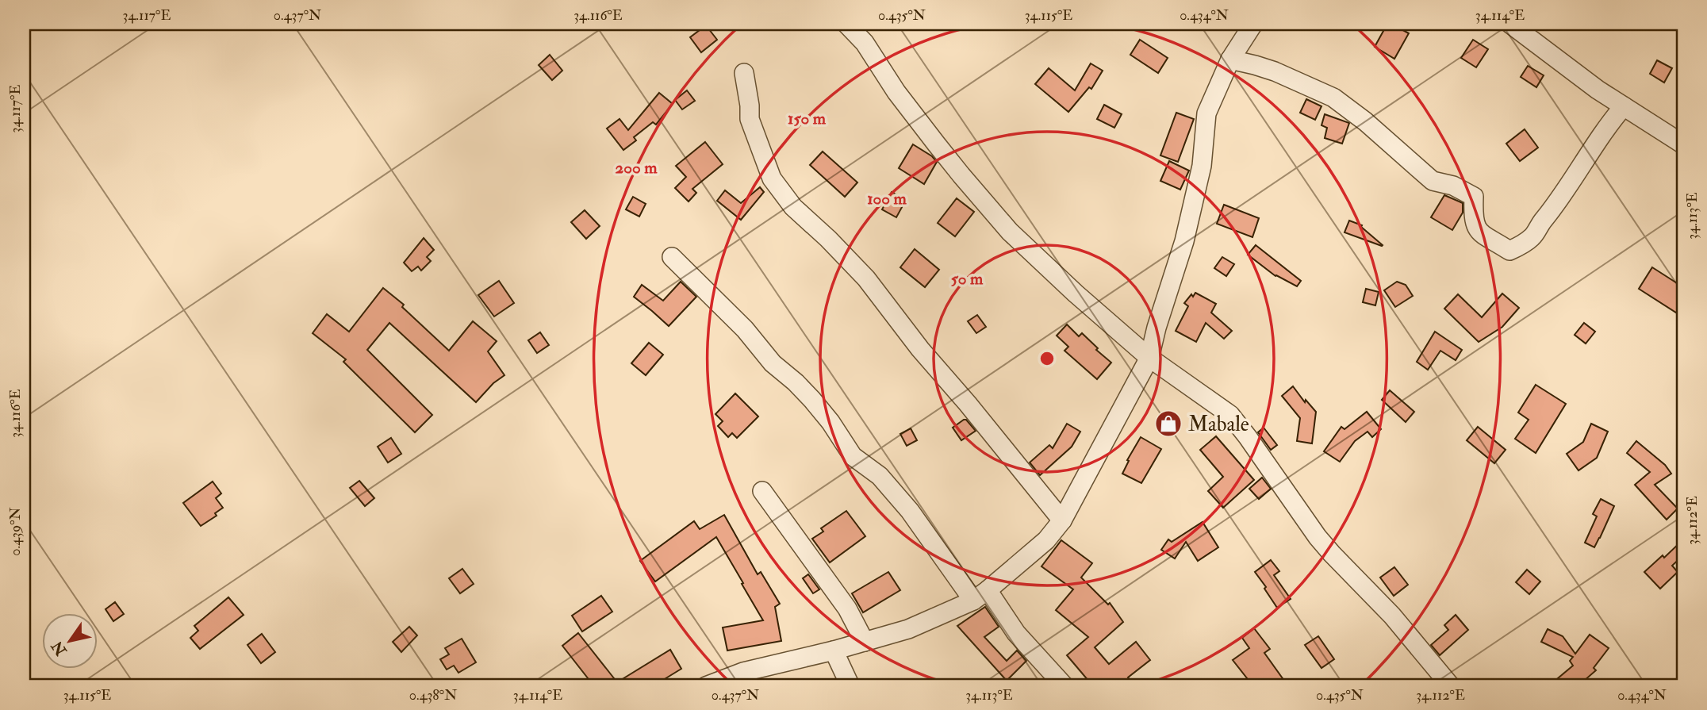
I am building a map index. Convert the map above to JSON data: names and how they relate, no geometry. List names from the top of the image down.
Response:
{
  "places": {
    "shop": ["Mabale"]
  },
  "north": "bottom left",
  "coordinates": [
    "34.117°E",
    "0.437°N",
    "34.116°E",
    "0.435°N",
    "34.115°E",
    "0.434°N",
    "34.114°E",
    "34.113°E",
    "34.112°E",
    "0.439°N",
    "0.438°N"
  ],
  "rings": [
    "150 m",
    "200 m",
    "100 m",
    "50 m"
  ]
}
